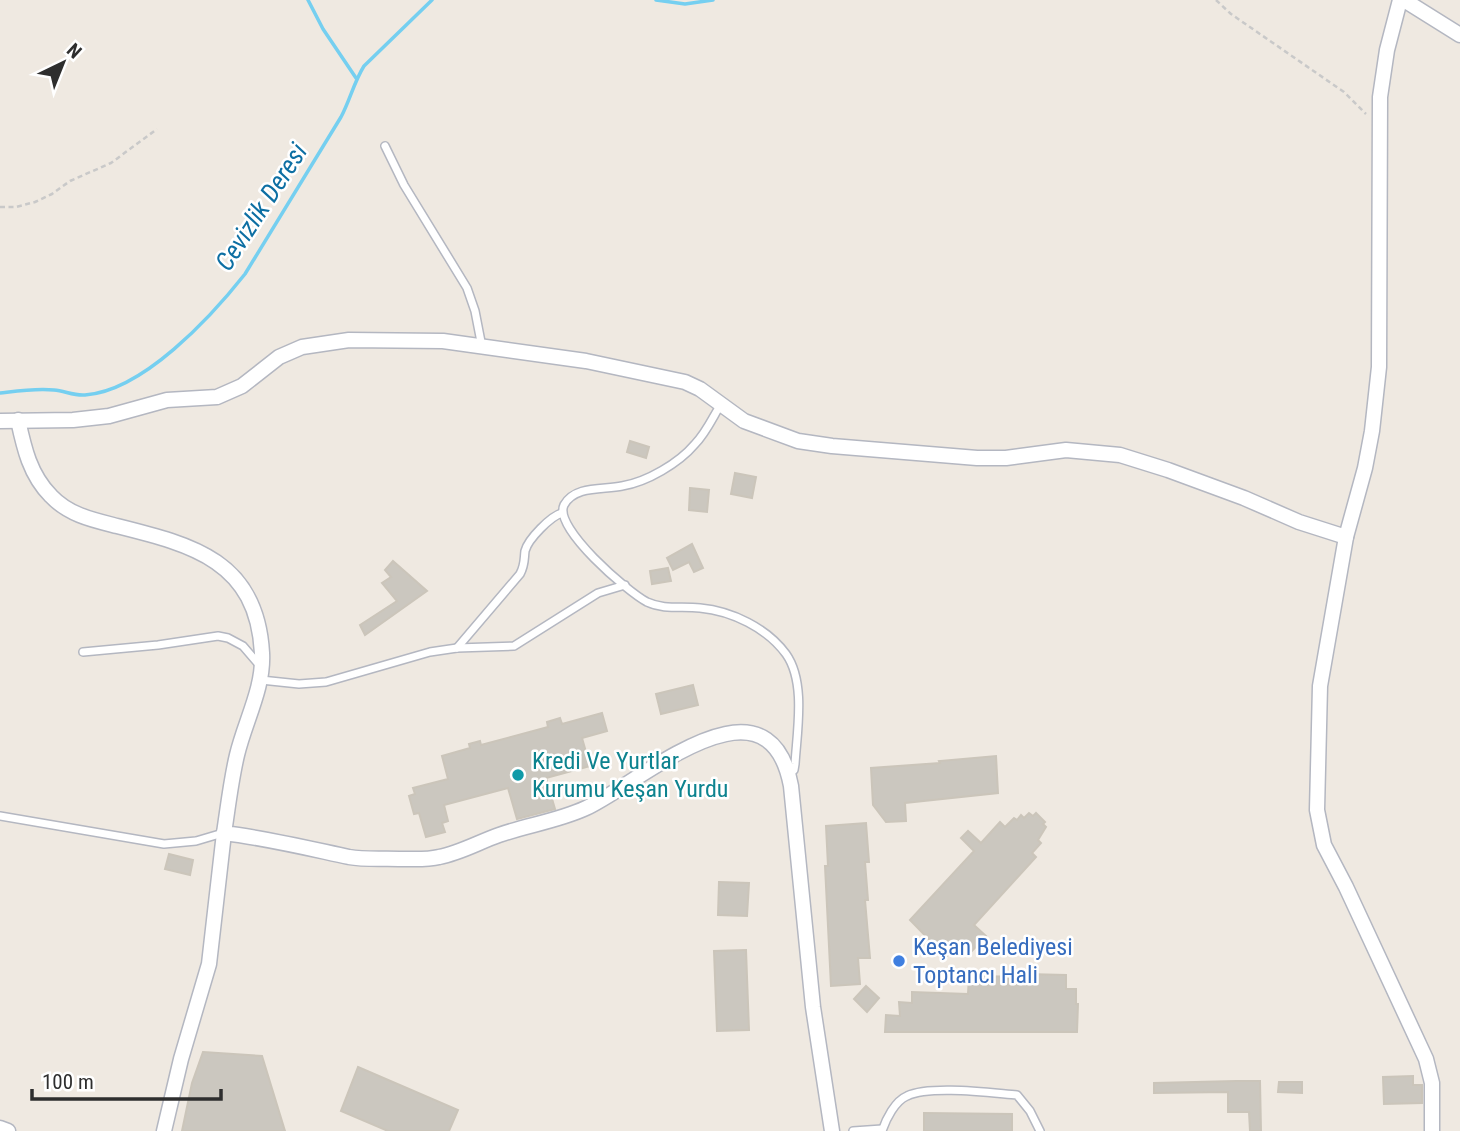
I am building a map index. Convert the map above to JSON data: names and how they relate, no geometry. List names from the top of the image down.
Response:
{
  "water": ["Cevizlik Deresi"],
  "places": ["Kredi Ve Yurtlar Kurumu Keşan Yurdu", "Keşan Belediyesi Toptancı Hali"],
  "scale_bar": "100 m",
  "north": "top right"
}
